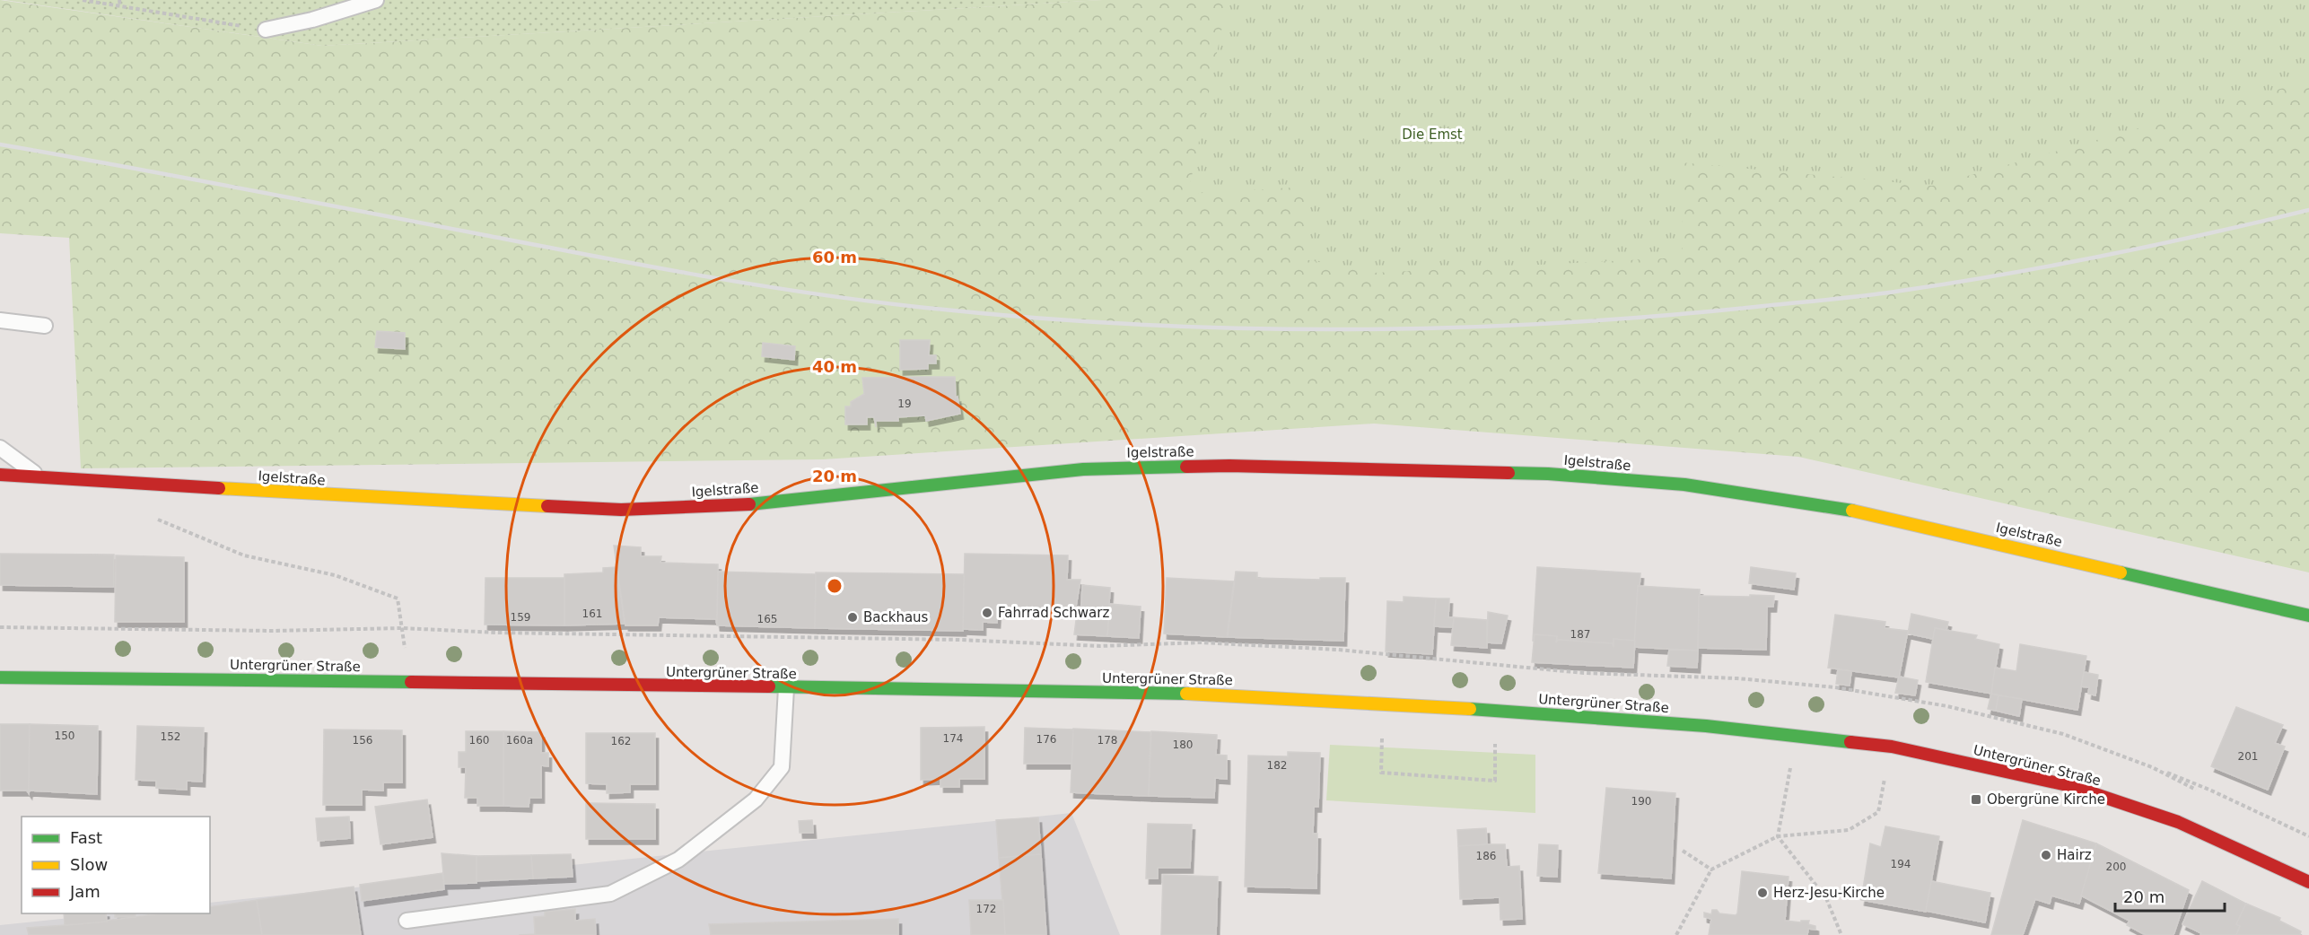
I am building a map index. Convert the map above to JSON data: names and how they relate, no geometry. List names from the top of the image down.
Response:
{
  "streets": {
    "main road": ["Igelstraße", "Untergrüner Straße"]
  },
  "parks": ["Die Emst"],
  "places": {
    "other": [
      "Fahrrad Schwarz",
      "Backhaus",
      "Hairz",
      "Herz-Jesu-Kirche"
    ],
    "transit": ["Obergrüne Kirche"]
  },
  "house_numbers": [
    "19",
    "161",
    "159",
    "165",
    "187",
    "150",
    "152",
    "174",
    "176",
    "156",
    "160",
    "160a",
    "178",
    "162",
    "180",
    "201",
    "182",
    "190",
    "186",
    "194",
    "200",
    "172"
  ],
  "legend": ["Fast", "Slow", "Jam"],
  "scale_bar": "20 m",
  "rings": ["60 m", "40 m", "20 m"]
}
